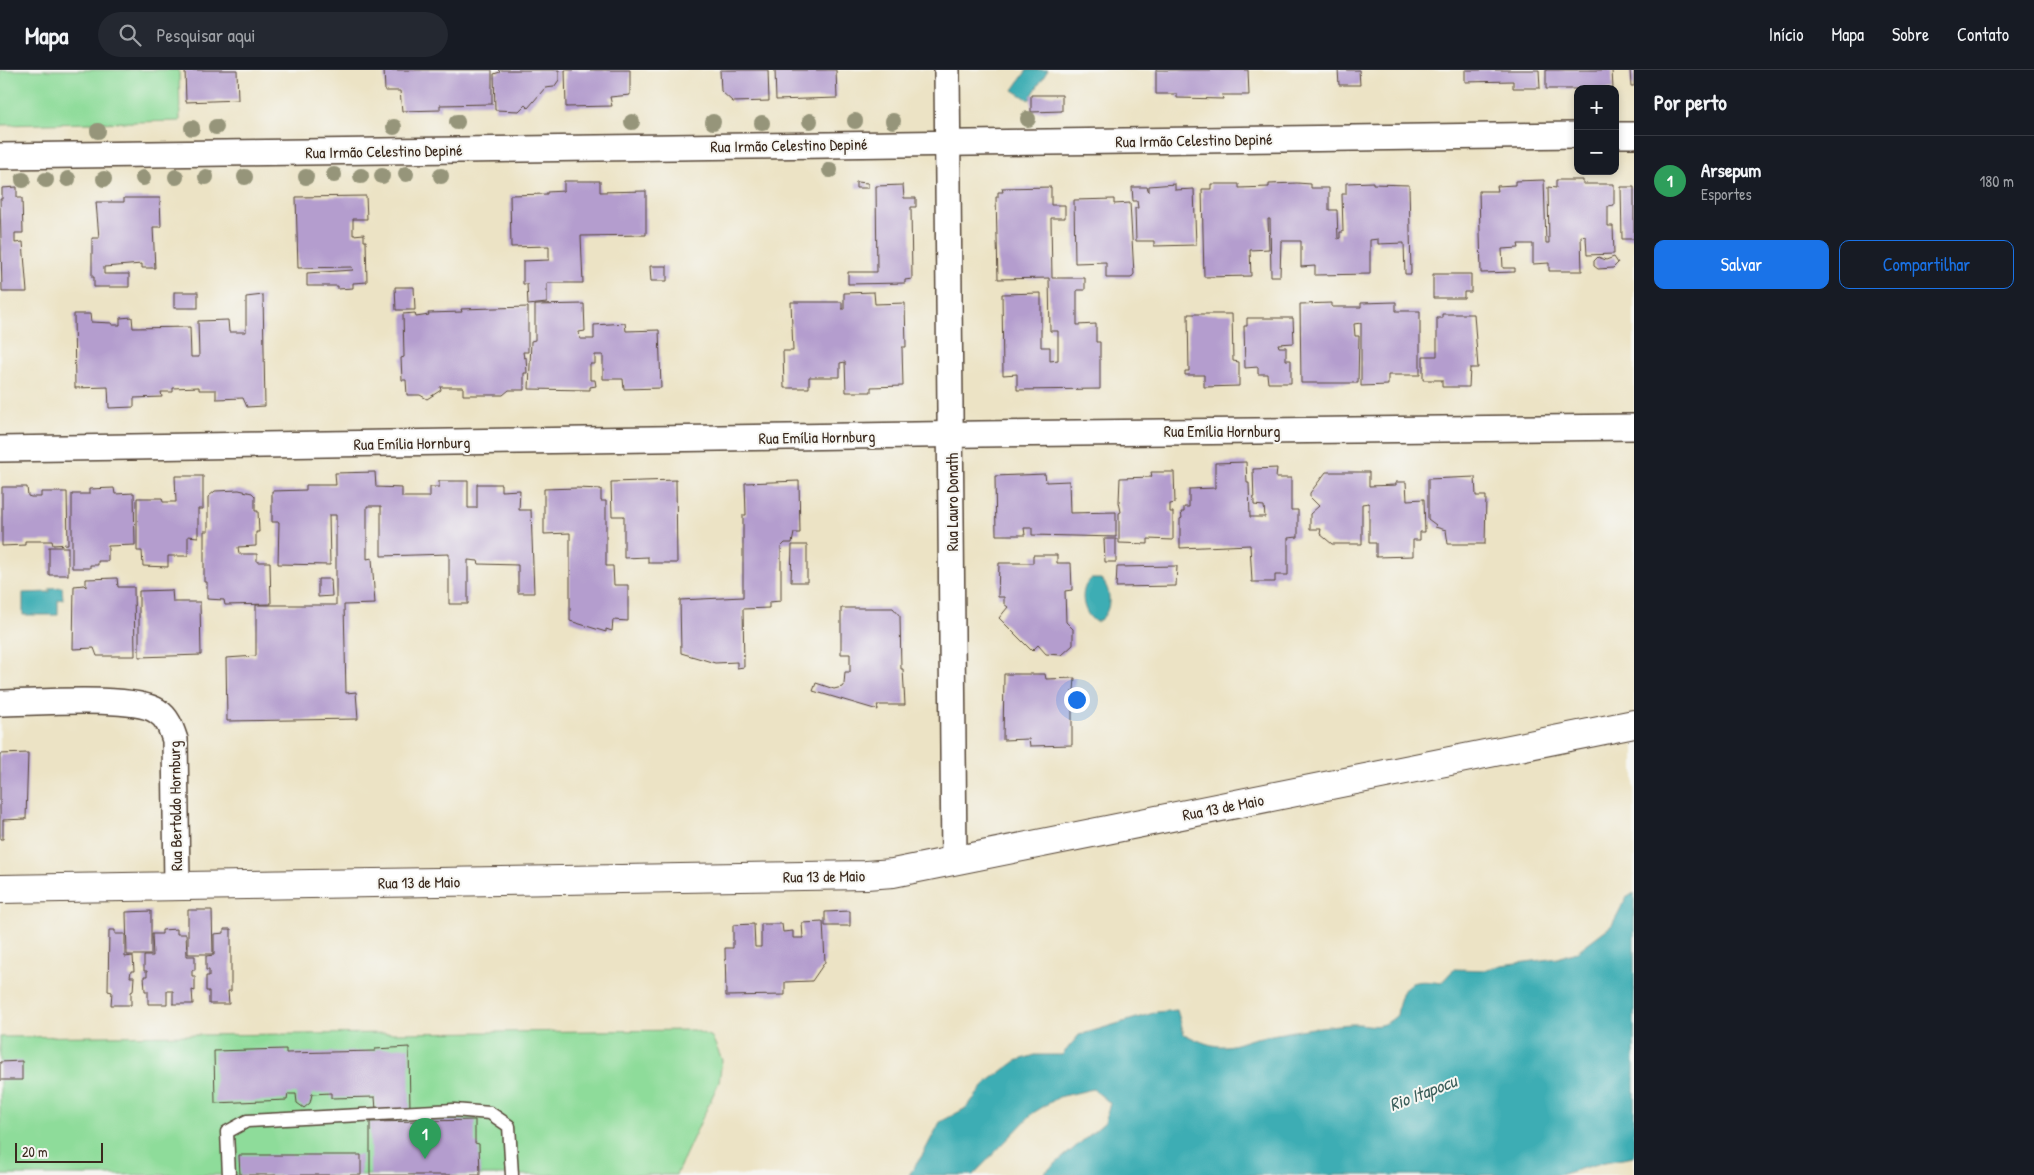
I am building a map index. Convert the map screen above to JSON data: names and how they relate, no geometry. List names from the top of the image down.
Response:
{
  "streets": {
    "main road": ["Rua 13 de Maio"],
    "street": [
      "Rua Irmão Celestino Depiné",
      "Rua Emília Hornburg",
      "Rua Lauro Donath",
      "Rua Bertoldo Hornburg"
    ]
  },
  "crossings": [
    ["Rua Irmão Celestino Depiné", "Rua Lauro Donath"],
    ["Rua Emília Hornburg", "Rua Lauro Donath"],
    ["Rua Lauro Donath", "Rua 13 de Maio"],
    ["Rua Bertoldo Hornburg", "Rua 13 de Maio"]
  ],
  "water": ["Rio Itapocu"],
  "scale_bar": "20 m",
  "page": {
    "header": "Mapa",
    "search": "Pesquisar aqui",
    "nav": [
      "Início",
      "Mapa",
      "Sobre",
      "Contato"
    ],
    "heading": "Por perto",
    "map_buttons": ["+", "−"],
    "list": [
      {
        "mark": "1",
        "name": "Arsepum",
        "note": "Esportes",
        "value": "180 m"
      }
    ],
    "buttons": ["Salvar", "Compartilhar"],
    "pins": "1",
    "scale": "20 m"
  }
}
